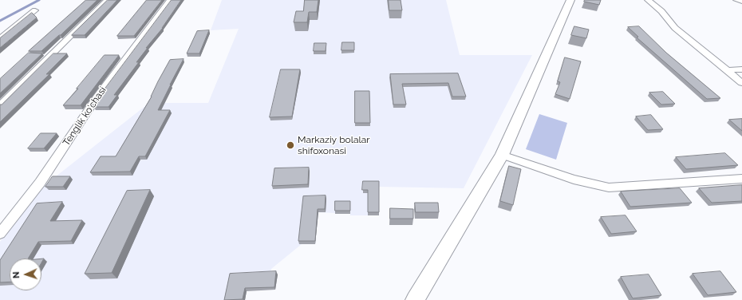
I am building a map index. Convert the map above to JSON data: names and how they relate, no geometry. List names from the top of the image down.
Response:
{
  "streets": {
    "street": ["Tenglik ko'chasi"]
  },
  "places": ["Markaziy bolalar shifoxonasi"],
  "north": "left"
}
